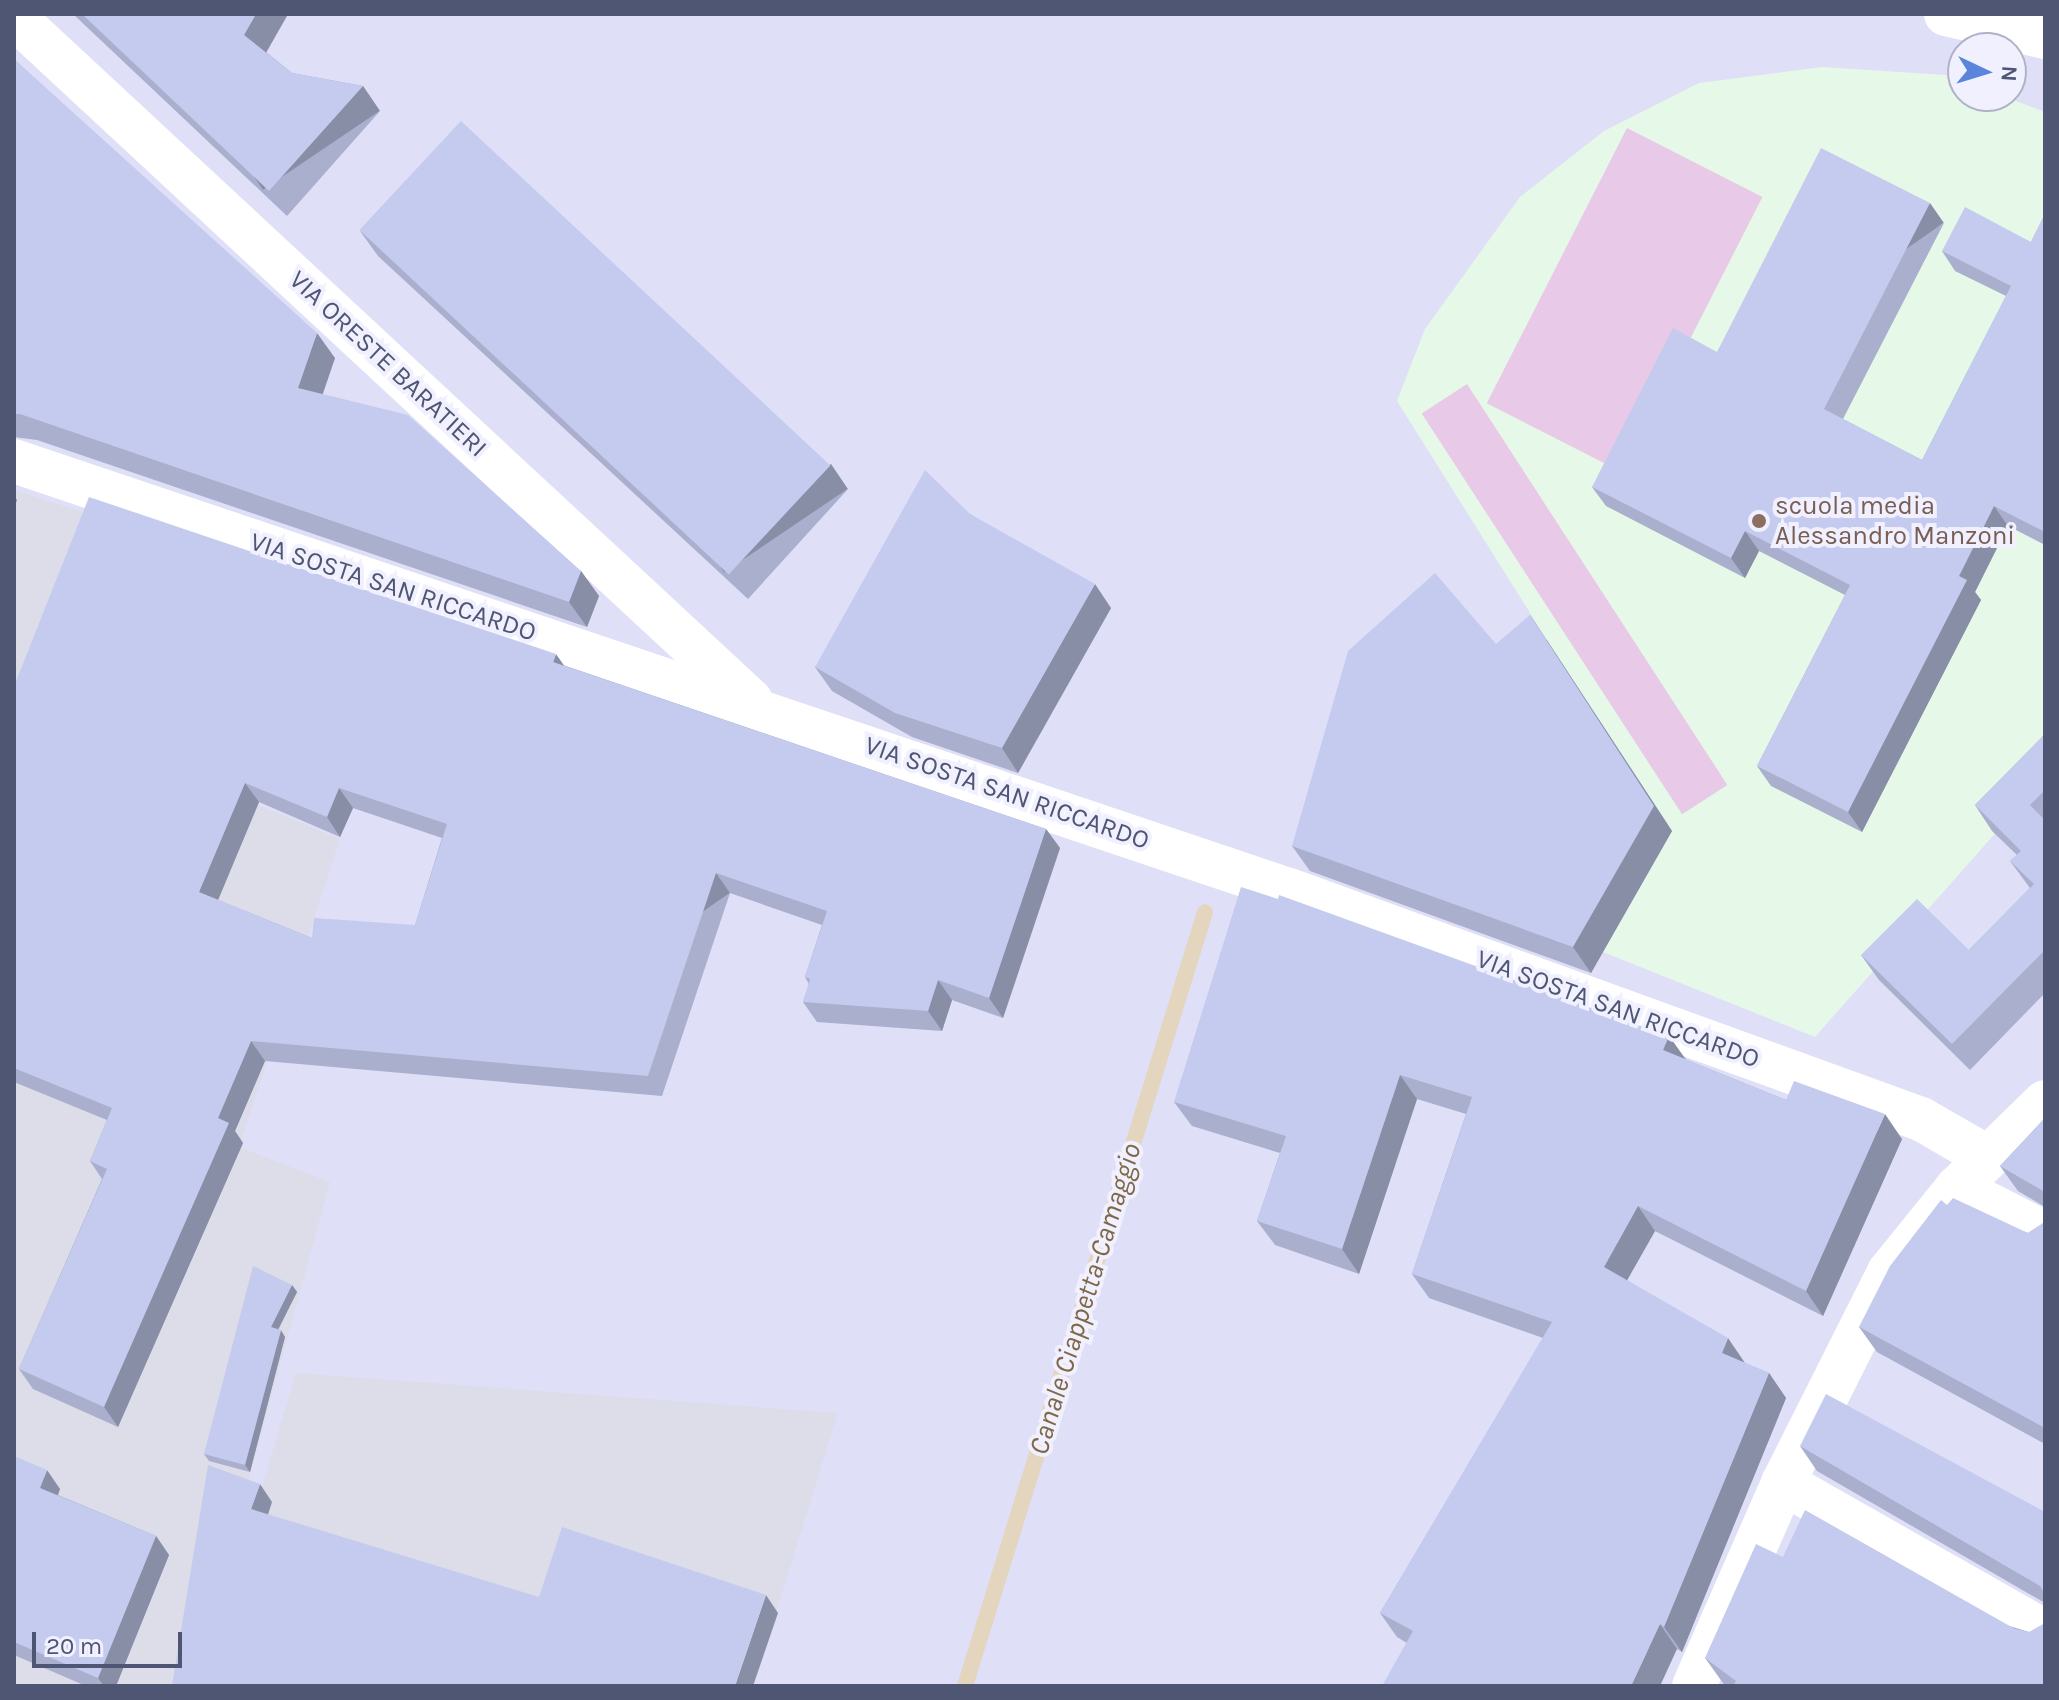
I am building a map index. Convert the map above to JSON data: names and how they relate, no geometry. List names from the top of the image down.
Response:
{
  "streets": {
    "street": ["VIA ORESTE BARATIERI", "VIA SOSTA SAN RICCARDO"]
  },
  "crossings": [
    ["VIA ORESTE BARATIERI", "VIA SOSTA SAN RICCARDO"]
  ],
  "water": ["Canale Ciappetta-Camaggio"],
  "places": ["scuola media Alessandro Manzoni"],
  "scale_bar": "20 m",
  "north": "right"
}
